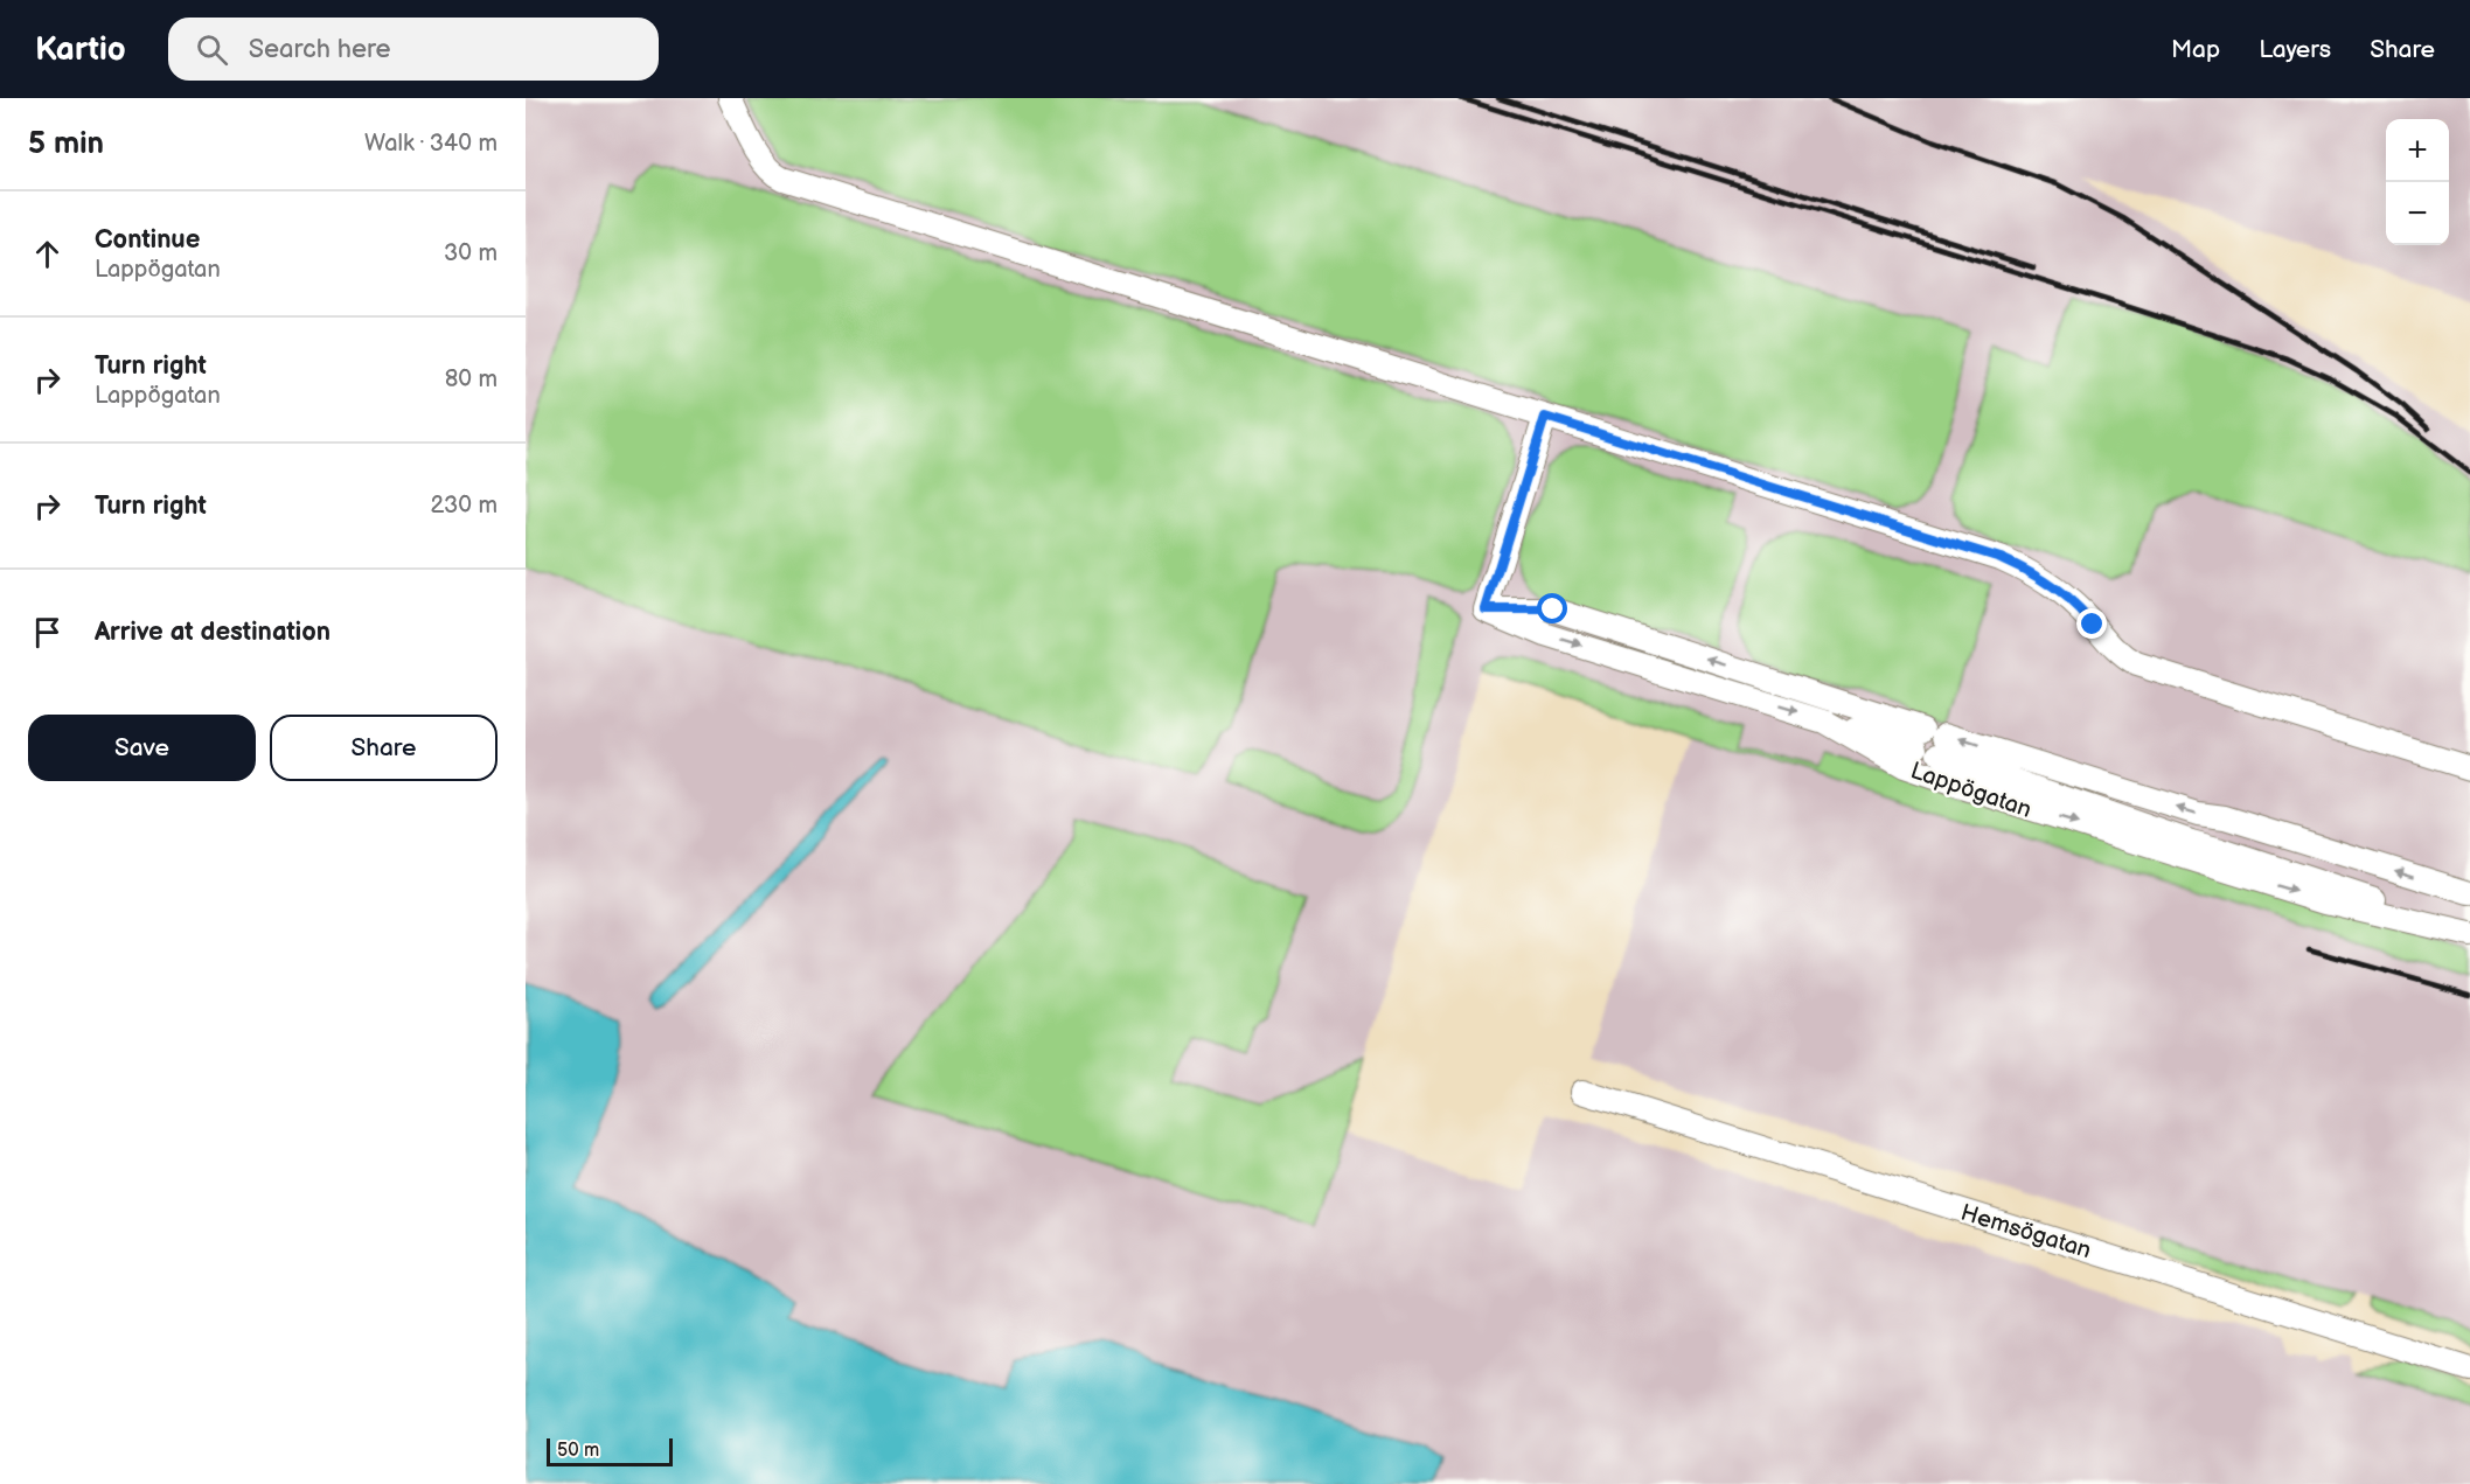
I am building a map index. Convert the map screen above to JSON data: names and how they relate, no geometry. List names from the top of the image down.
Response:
{
  "streets": {
    "street": ["Lappögatan", "Hemsögatan"]
  },
  "scale_bar": "50 m",
  "page": {
    "header": "Kartio",
    "search": "Search here",
    "nav": ["Map", "Layers", "Share"],
    "heading": ["5 min", "Walk · 340 m"],
    "map_buttons": ["+", "−"],
    "list": [
      ["Continue", "Lappögatan", "30 m"],
      ["Turn right", "Lappögatan", "80 m"],
      ["Turn right", "230 m"],
      "Arrive at destination"
    ],
    "buttons": ["Save", "Share"],
    "scale": "50 m"
  }
}
